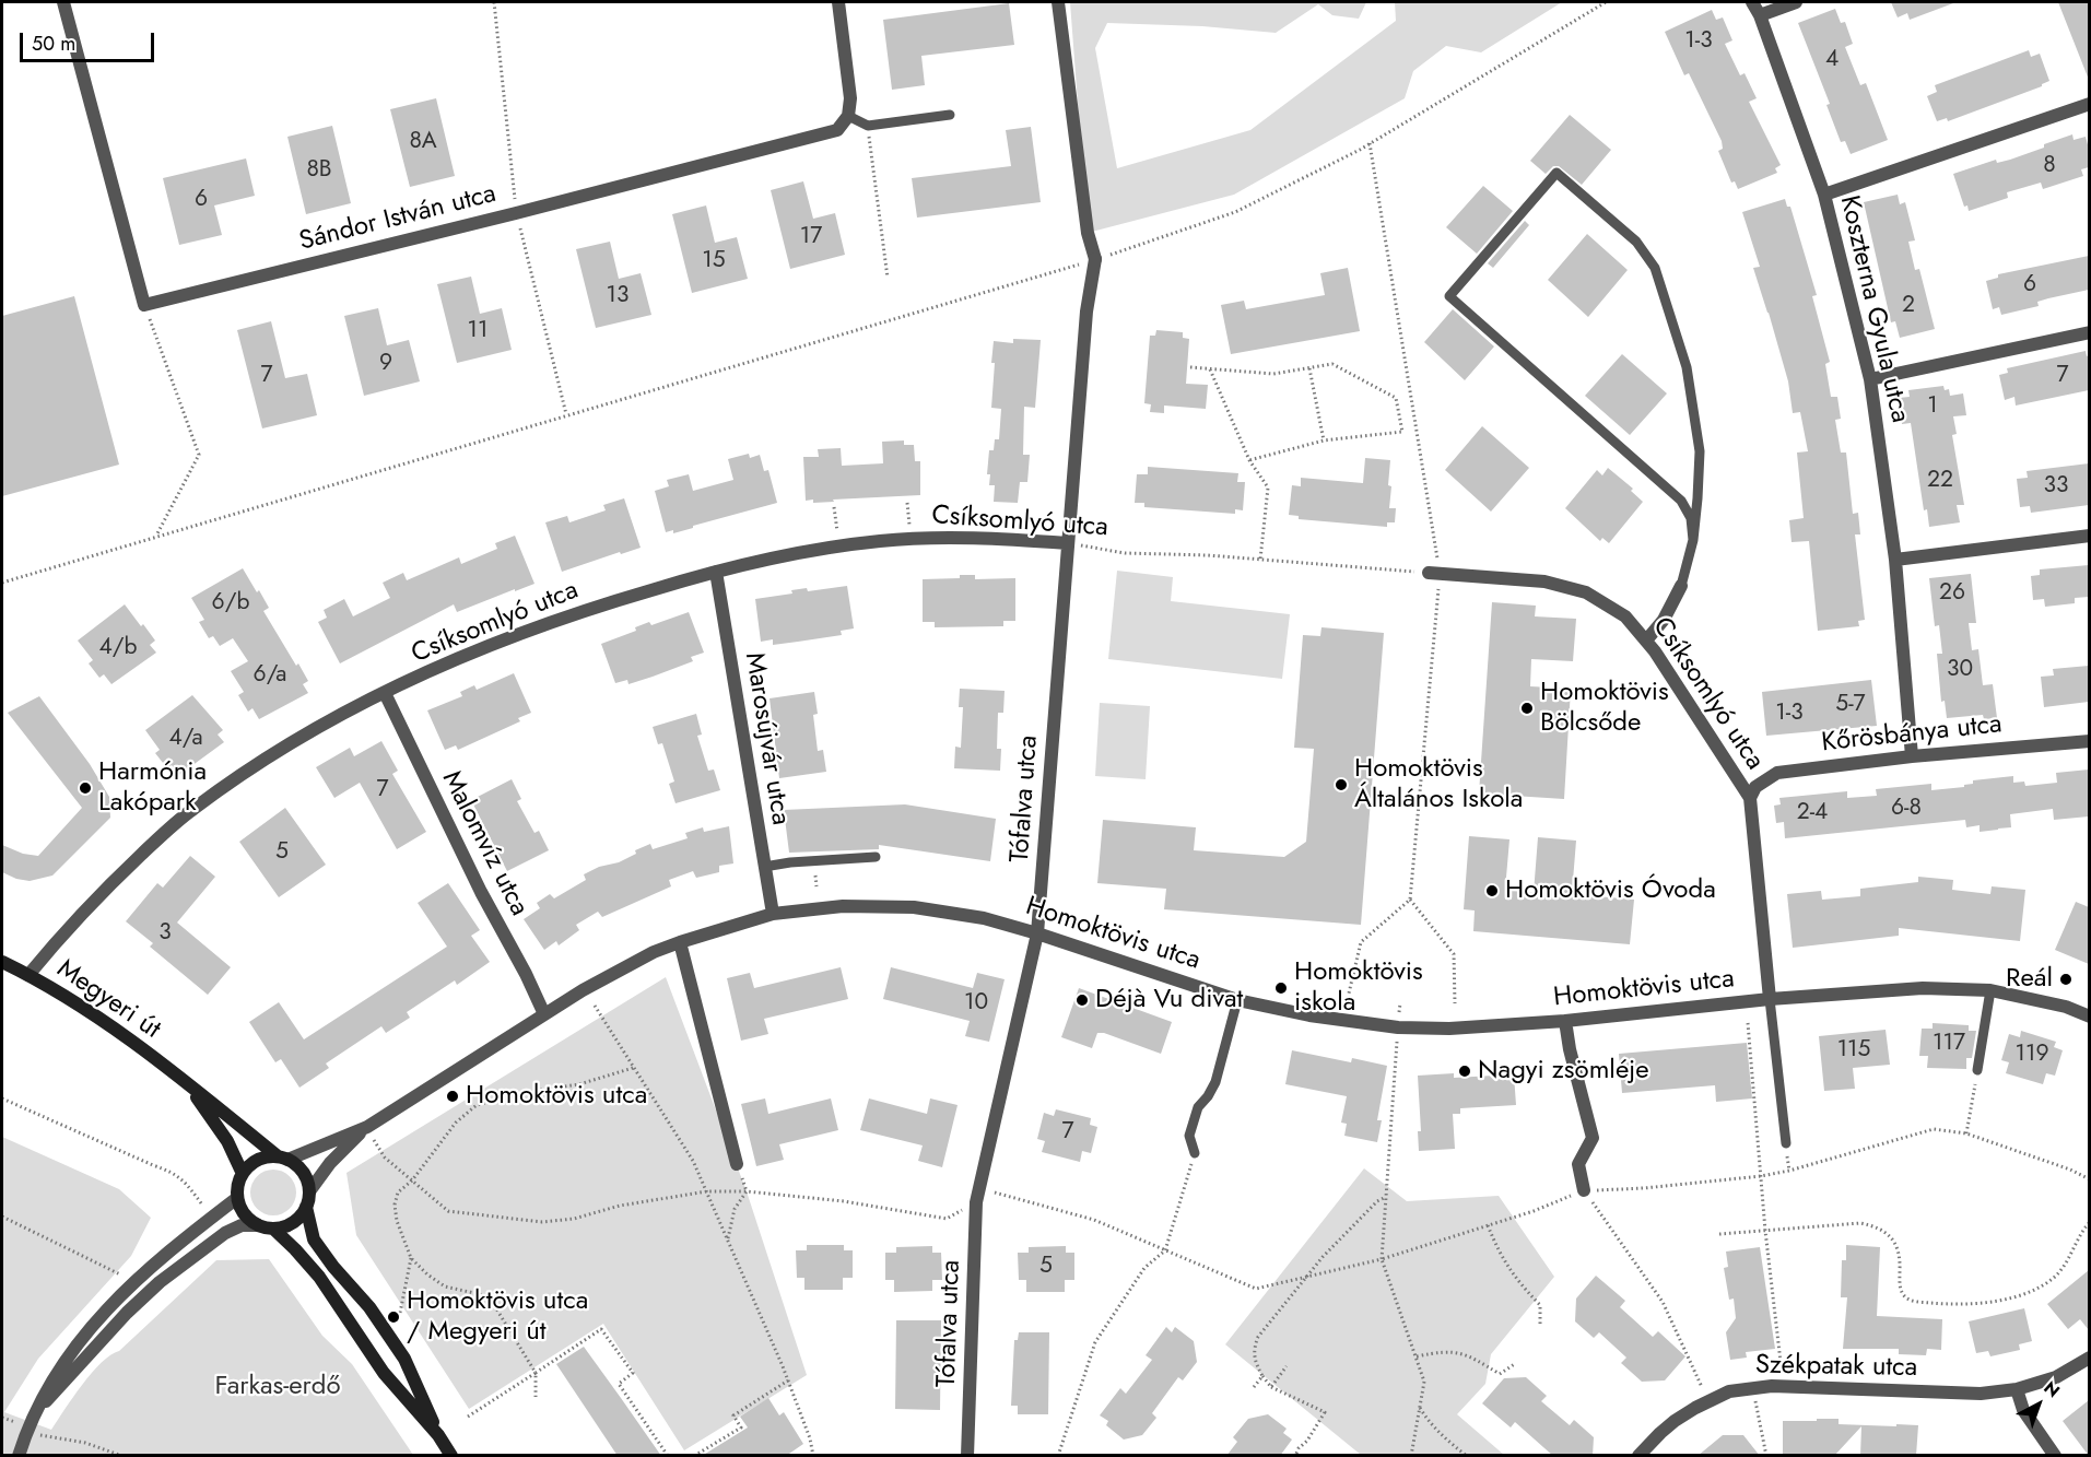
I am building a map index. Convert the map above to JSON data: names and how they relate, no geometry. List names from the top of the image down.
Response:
{
  "streets": {
    "main road": ["Megyeri út"],
    "street": [
      "Sándor István utca",
      "Koszterna Gyula utca",
      "Csíksomlyó utca",
      "Kőrösbánya utca",
      "Marosújvár utca",
      "Tófalva utca",
      "Malomvíz utca",
      "Homoktövis utca",
      "Székpatak utca"
    ]
  },
  "crossings": [
    ["Koszterna Gyula utca", "Kőrösbánya utca"],
    ["Csíksomlyó utca", "Kőrösbánya utca"],
    ["Csíksomlyó utca", "Marosújvár utca"],
    ["Csíksomlyó utca", "Tófalva utca"],
    ["Csíksomlyó utca", "Malomvíz utca"],
    ["Csíksomlyó utca", "Homoktövis utca"],
    ["Csíksomlyó utca", "Megyeri út"],
    ["Marosújvár utca", "Homoktövis utca"],
    ["Tófalva utca", "Homoktövis utca"],
    ["Malomvíz utca", "Homoktövis utca"],
    ["Homoktövis utca", "Megyeri út"]
  ],
  "parks": ["Farkas-erdő"],
  "places": [
    "Homoktövis Bölcsőde",
    "Homoktövis Általános Iskola",
    "Harmónia Lakópark",
    "Homoktövis Óvoda",
    "Reál",
    "Homoktövis iskola",
    "Déjà Vu divat",
    "Nagyi zsömléje",
    "Homoktövis utca",
    "Homoktövis utca / Megyeri út"
  ],
  "house_numbers": [
    "1-3",
    "4",
    "8A",
    "8",
    "8B",
    "6",
    "17",
    "15",
    "6",
    "13",
    "2",
    "11",
    "9",
    "7",
    "7",
    "1",
    "22",
    "33",
    "26",
    "6/b",
    "4/b",
    "30",
    "6/a",
    "5-7",
    "1-3",
    "4/a",
    "7",
    "6-8",
    "2-4",
    "5",
    "3",
    "10",
    "117",
    "115",
    "119",
    "7",
    "5"
  ],
  "scale_bar": "50 m",
  "north": "top right"
}
